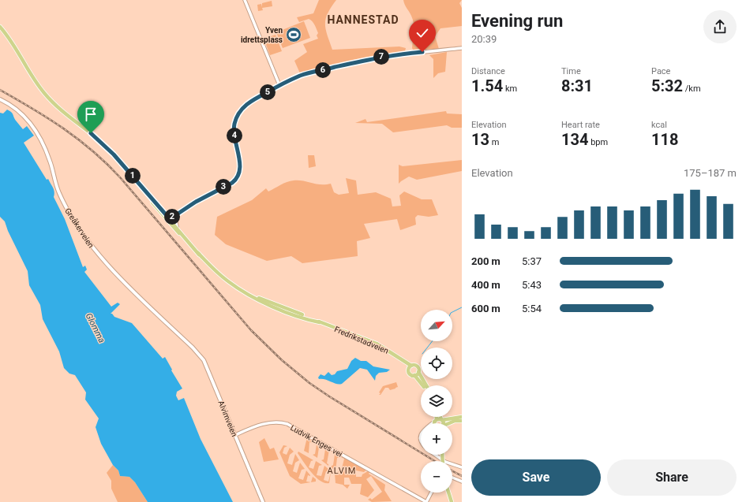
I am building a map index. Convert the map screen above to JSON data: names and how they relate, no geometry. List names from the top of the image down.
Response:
{
  "streets": {
    "main road": ["Greåkerveien", "Fredrikstadveien", "Alvimveien"],
    "street": ["Ludvik Enges vei"]
  },
  "crossings": [
    ["Greåkerveien", "Alvimveien"],
    ["Alvimveien", "Ludvik Enges vei"]
  ],
  "districts": ["HANNESTAD", "ALVIM"],
  "water": ["Glomma"],
  "places": {
    "sports": ["Yven idrettsplass"]
  },
  "north": "top right",
  "page": {
    "heading": ["Evening run", "20:39"],
    "pins": [
      "7",
      "6",
      "5",
      "4",
      "1",
      "3",
      "2"
    ],
    "stats": [
      ["Distance", "1.54 km"],
      ["Time", "8:31"],
      ["Pace", "5:32 /km"],
      ["Elevation", "13 m"],
      ["Heart rate", "134 bpm"],
      ["kcal", "118"]
    ],
    "chart": ["Elevation", "175–187 m"],
    "list": [
      {
        "name": "200 m",
        "note": "5:37"
      },
      {
        "name": "400 m",
        "note": "5:43"
      },
      {
        "name": "600 m",
        "note": "5:54"
      }
    ],
    "map_buttons": ["+", "−"],
    "buttons": ["Save", "Share"]
  }
}
